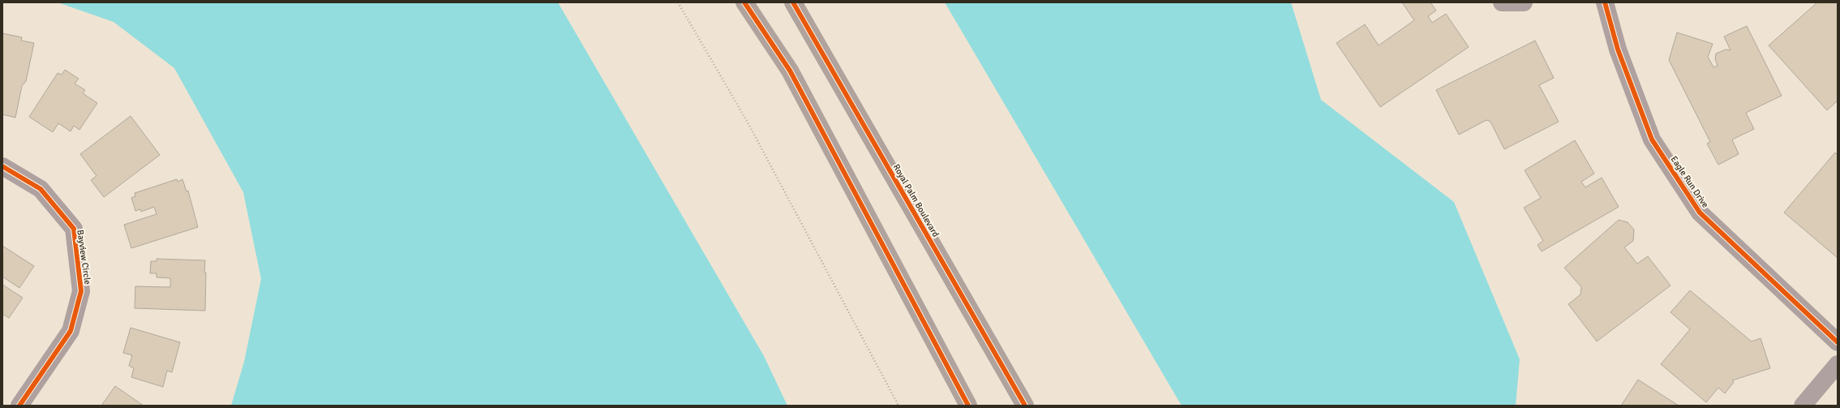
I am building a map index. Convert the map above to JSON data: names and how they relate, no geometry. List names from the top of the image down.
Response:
{
  "streets": {
    "main road": ["Royal Palm Boulevard"],
    "street": ["Eagle Run Drive", "Bayview Circle"]
  }
}
